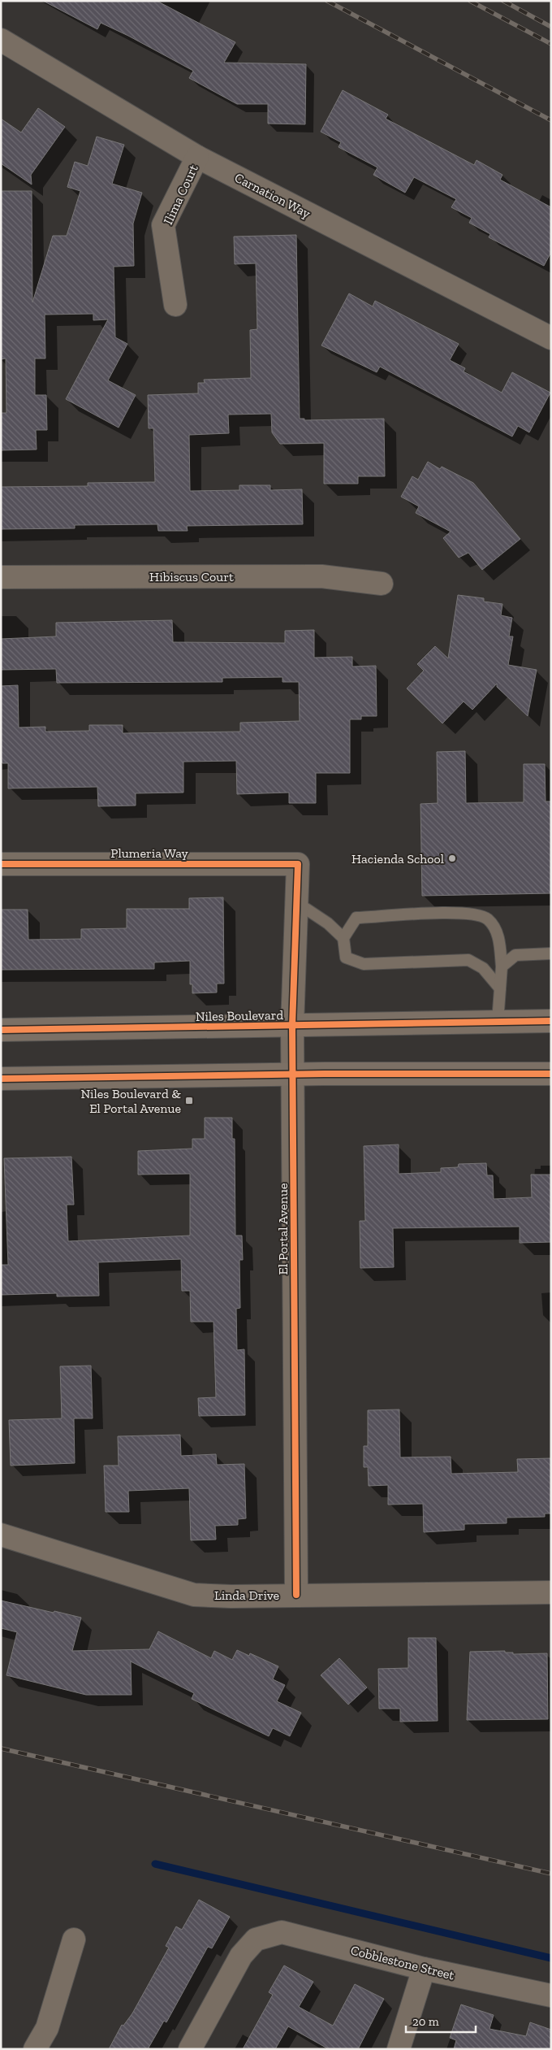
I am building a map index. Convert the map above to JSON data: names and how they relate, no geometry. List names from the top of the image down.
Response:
{
  "streets": {
    "main road": ["Niles Boulevard"],
    "street": [
      "Ilima Court",
      "Carnation Way",
      "Hibiscus Court",
      "Plumeria Way",
      "El Portal Avenue",
      "Linda Drive",
      "Cobblestone Street"
    ]
  },
  "crossings": [
    ["Ilima Court", "Carnation Way"],
    ["Plumeria Way", "El Portal Avenue"],
    ["Niles Boulevard", "El Portal Avenue"],
    ["El Portal Avenue", "Linda Drive"]
  ],
  "places": {
    "other": ["Hacienda School"],
    "transit": ["Niles Boulevard & El Portal Avenue"]
  },
  "scale_bar": "20 m"
}
